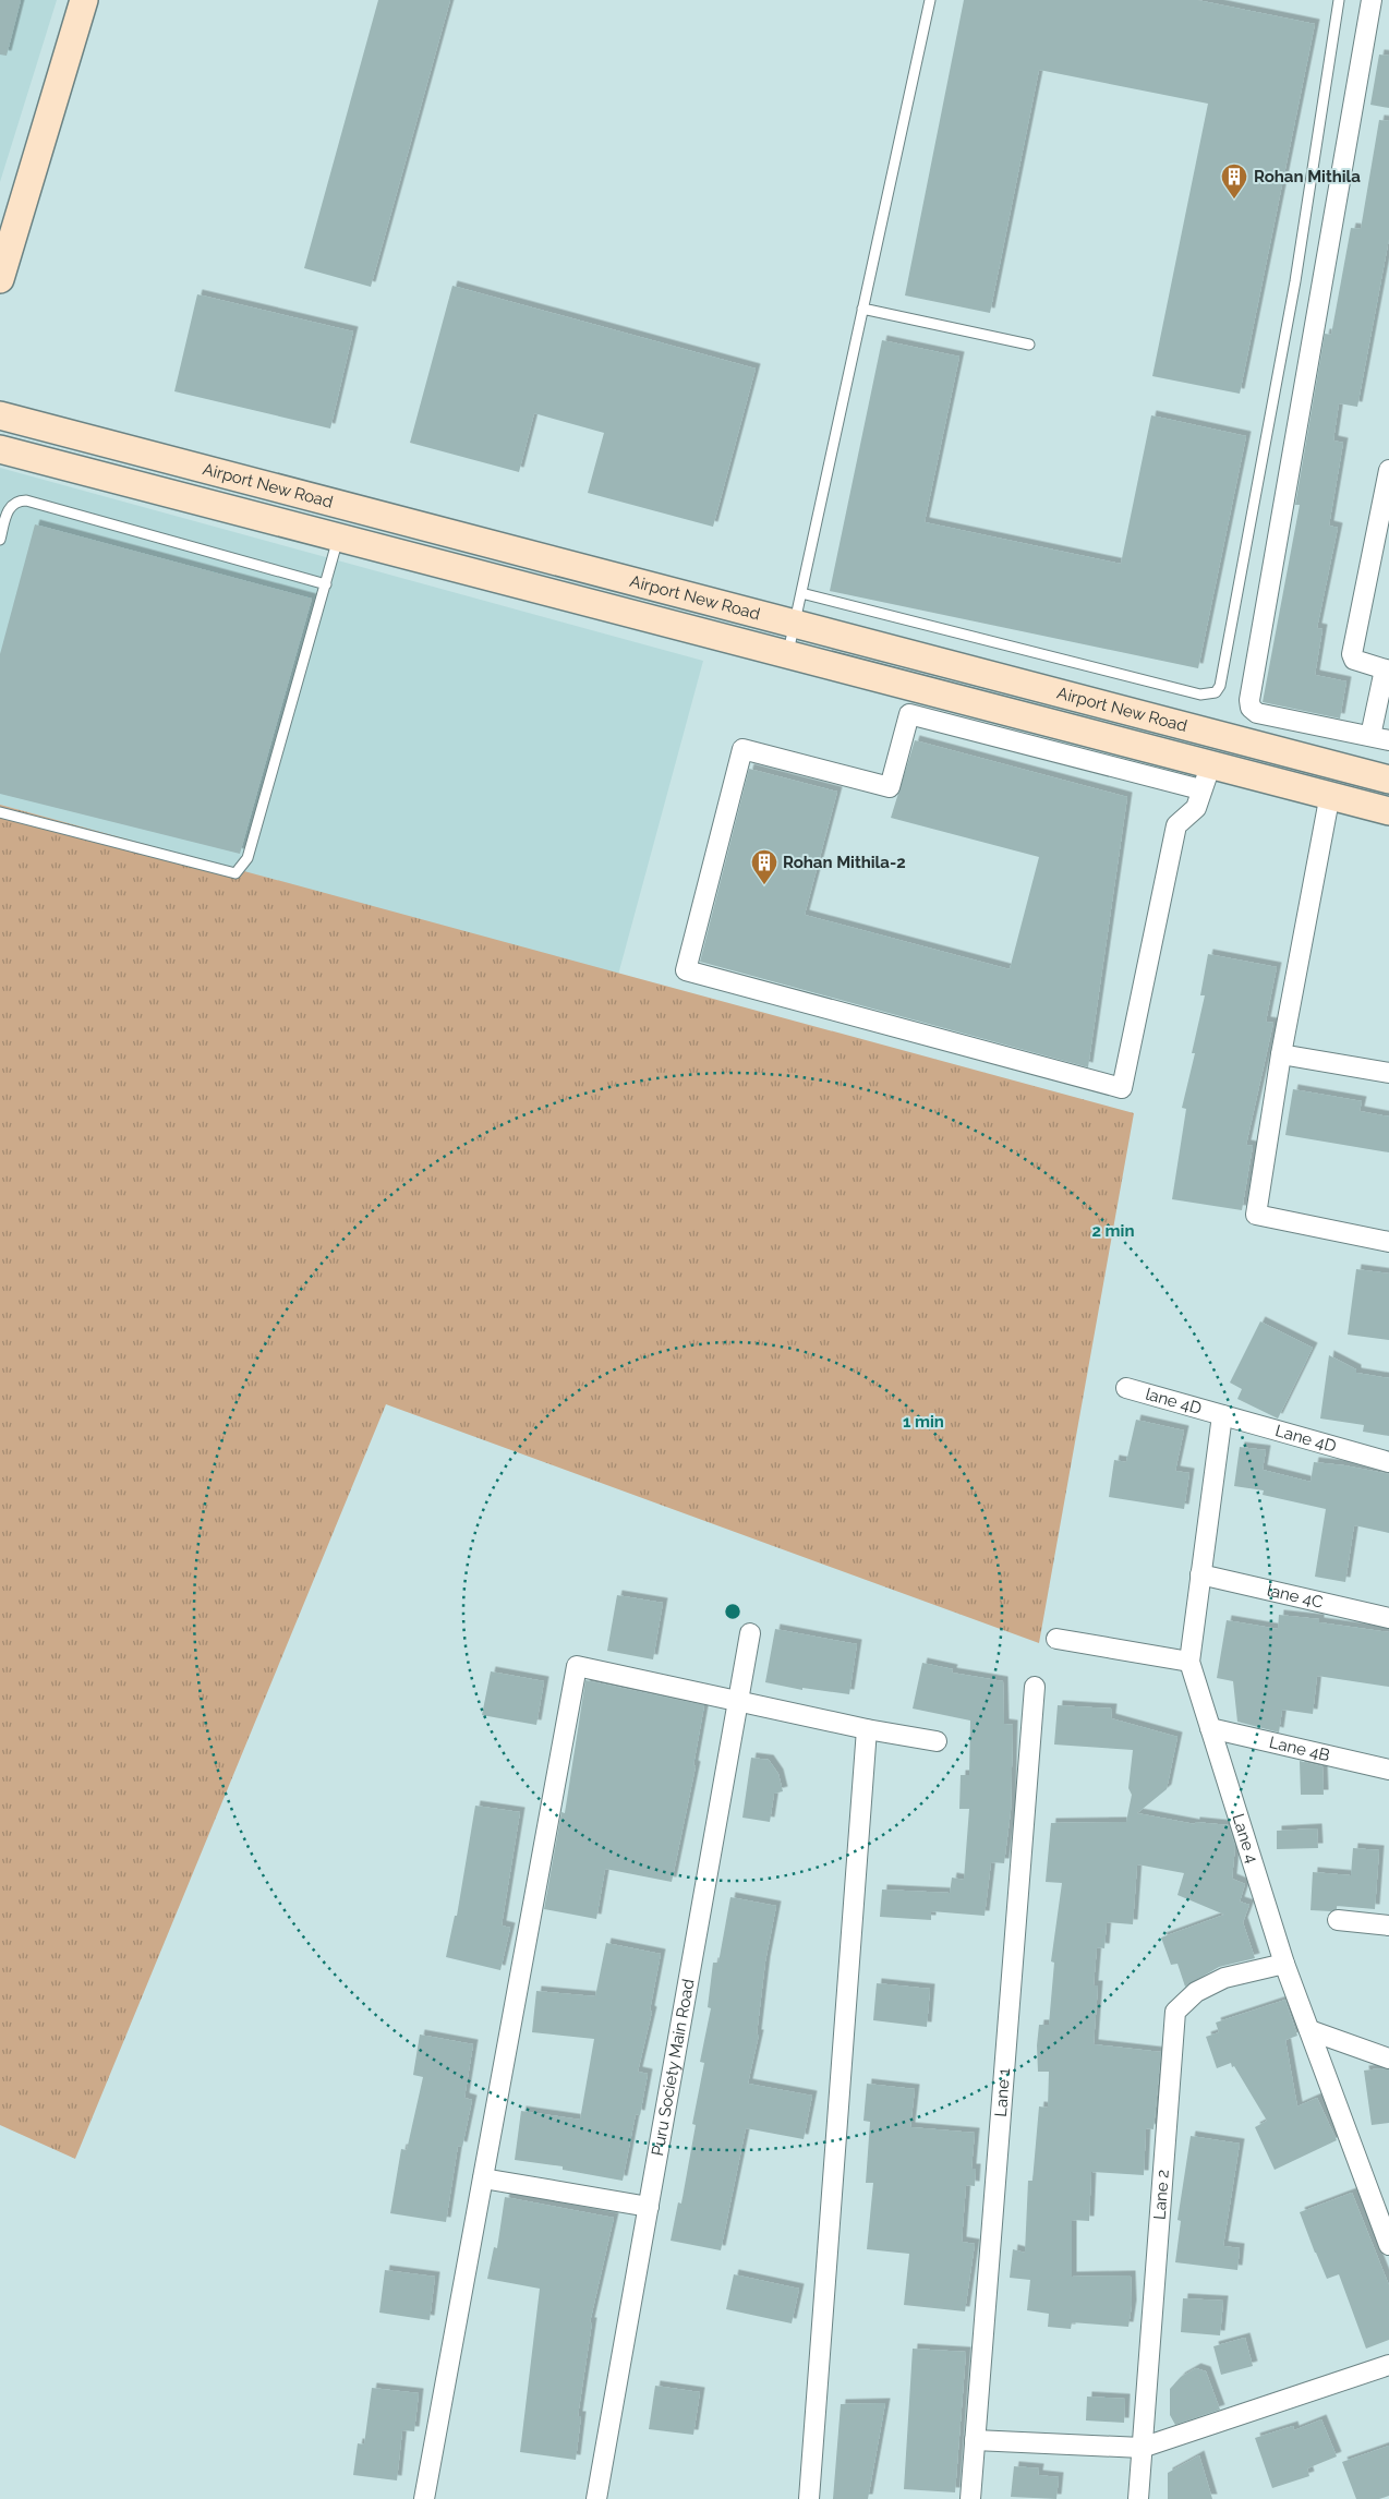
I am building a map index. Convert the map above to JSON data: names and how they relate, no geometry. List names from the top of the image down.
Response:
{
  "streets": {
    "main road": ["Airport New Road"],
    "street": [
      "lane 4D",
      "Lane 4D",
      "lane 4C",
      "Lane 4B",
      "Lane 4",
      "Puru Society Main Road",
      "Lane 1",
      "Lane 2"
    ]
  },
  "crossings": [
    ["lane 4D", "Lane 4D"],
    ["lane 4D", "Lane 4"],
    ["Lane 4D", "Lane 4"],
    ["lane 4C", "Lane 4"],
    ["Lane 4B", "Lane 4"],
    ["Lane 4", "Lane 2"]
  ],
  "places": {
    "building": ["Rohan Mithila", "Rohan Mithila-2"]
  },
  "rings": ["2 min", "1 min"]
}
